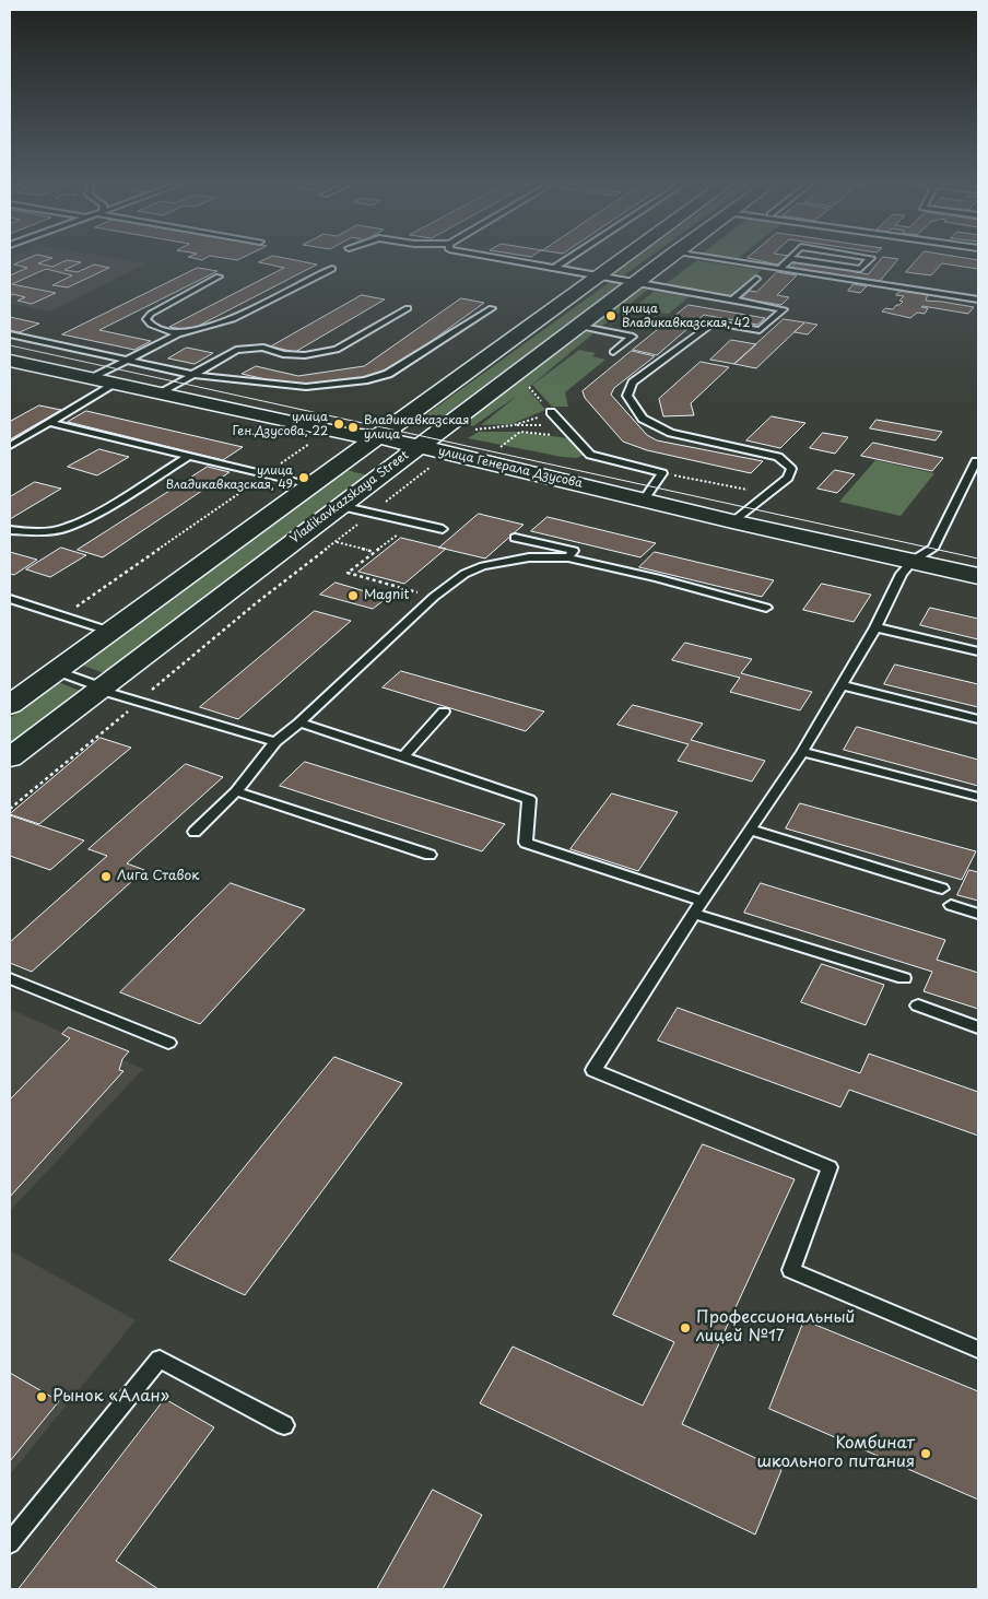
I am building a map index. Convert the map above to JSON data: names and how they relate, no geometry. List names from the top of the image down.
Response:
{
  "streets": {
    "main road": ["улица Генерала Дзусова", "Vladikavkazskaya Street"]
  },
  "crossings": [
    ["улица Генерала Дзусова", "Vladikavkazskaya Street"]
  ],
  "places": [
    "улица Владикавказская, 42",
    "улица Ген.Дзусова, 22",
    "Владикавказская улица",
    "улица Владикавказская, 49",
    "Magnit",
    "Лига Ставок",
    "Профессиональный лицей №17",
    "Рынок «Алан»",
    "Комбинат школьного питания"
  ]
}
